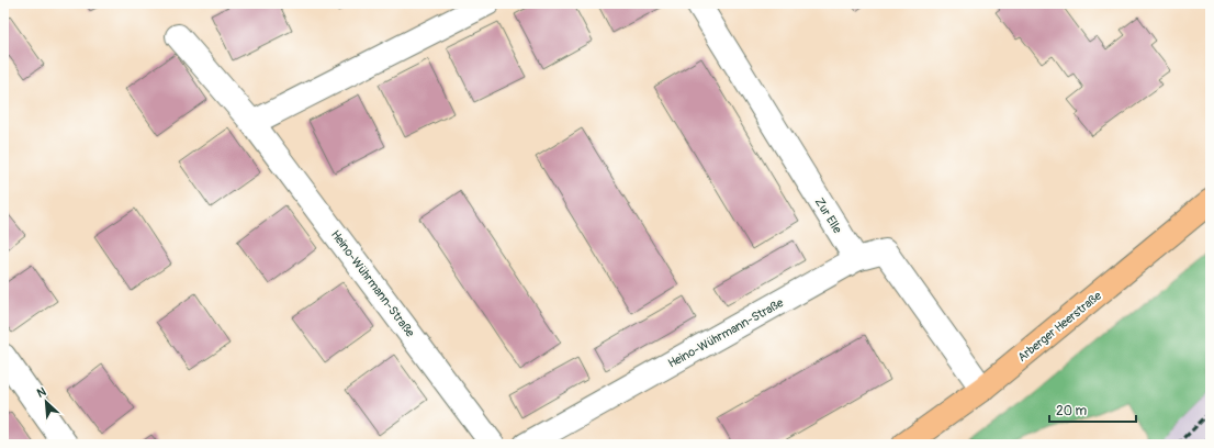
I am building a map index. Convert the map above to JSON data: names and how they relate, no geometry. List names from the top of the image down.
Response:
{
  "streets": {
    "main road": ["Arberger Heerstraße"],
    "street": ["Zur Elle", "Heino-Wührmann-Straße"]
  },
  "crossings": [
    ["Zur Elle", "Heino-Wührmann-Straße"]
  ],
  "scale_bar": "20 m",
  "north": "top left"
}
